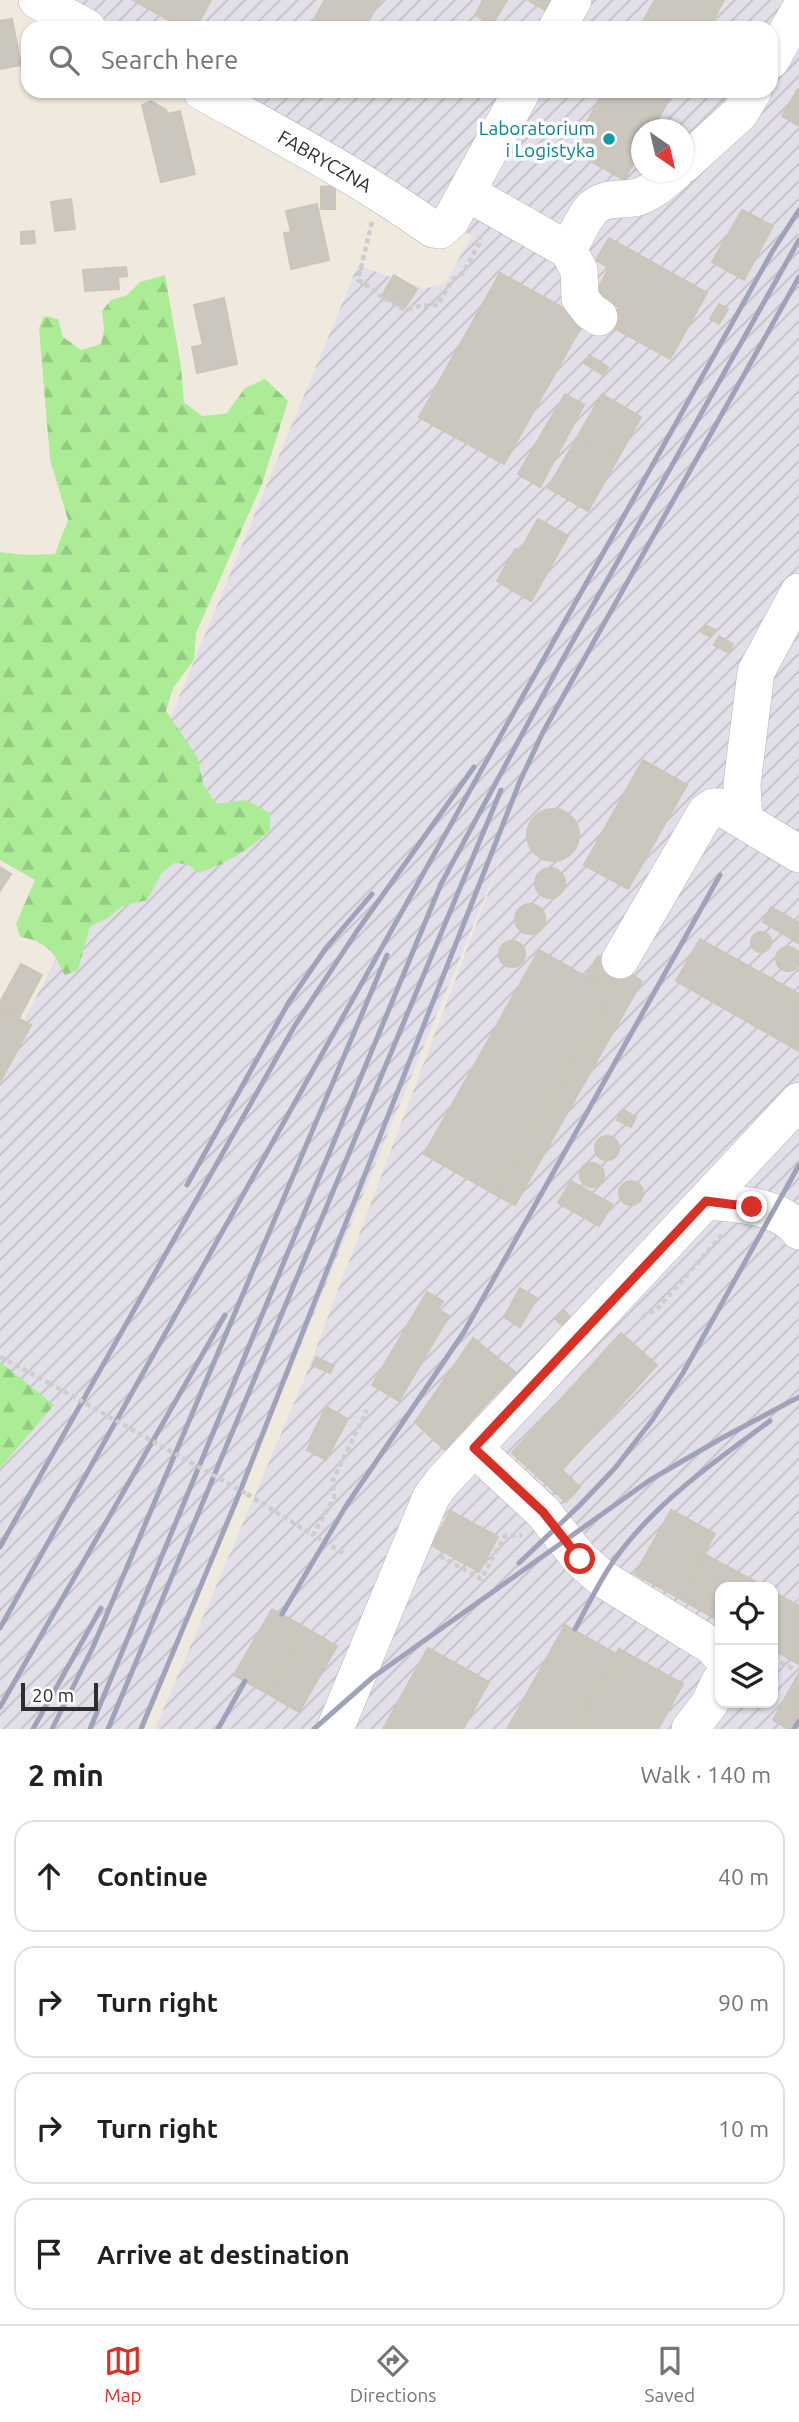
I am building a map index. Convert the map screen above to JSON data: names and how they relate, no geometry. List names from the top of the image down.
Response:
{
  "streets": {
    "street": ["FABRYCZNA"]
  },
  "places": ["Laboratorium i Logistyka"],
  "scale_bar": "20 m",
  "north": "bottom right",
  "page": {
    "search": "Search here",
    "scale": "20 m",
    "heading": ["2 min", "Walk · 140 m"],
    "list": [
      ["Continue", "40 m"],
      ["Turn right", "90 m"],
      ["Turn right", "10 m"],
      "Arrive at destination"
    ],
    "nav": ["Map", "Directions", "Saved"]
  }
}
